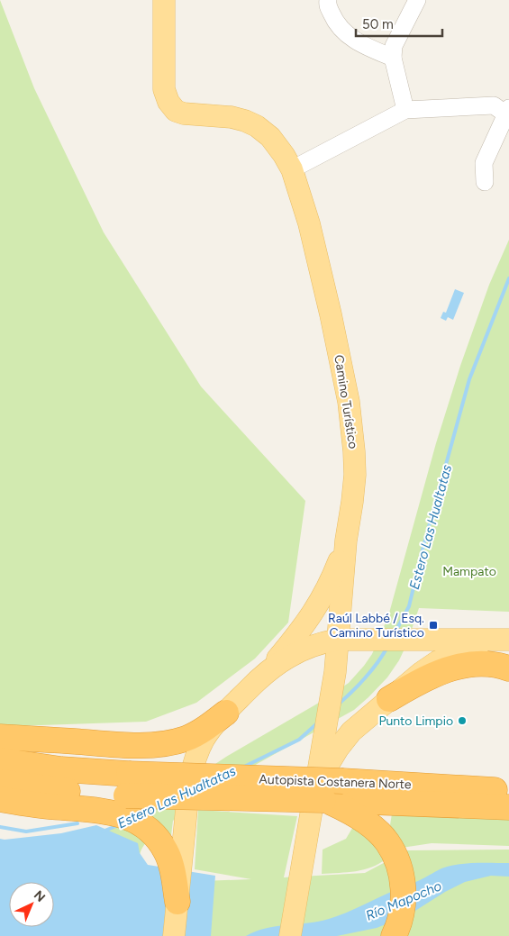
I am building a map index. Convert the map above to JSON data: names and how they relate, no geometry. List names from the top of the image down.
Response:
{
  "streets": {
    "highway": ["Autopista Costanera Norte"],
    "main road": ["Camino Turístico"]
  },
  "crossings": [
    ["Camino Turístico", "Autopista Costanera Norte"]
  ],
  "water": ["Estero Las Hualtatas", "Río Mapocho"],
  "parks": ["Mampato"],
  "places": {
    "transit": ["Raúl Labbé / Esq. Camino Turístico"],
    "other": ["Punto Limpio"]
  },
  "scale_bar": "50 m",
  "north": "top right"
}
